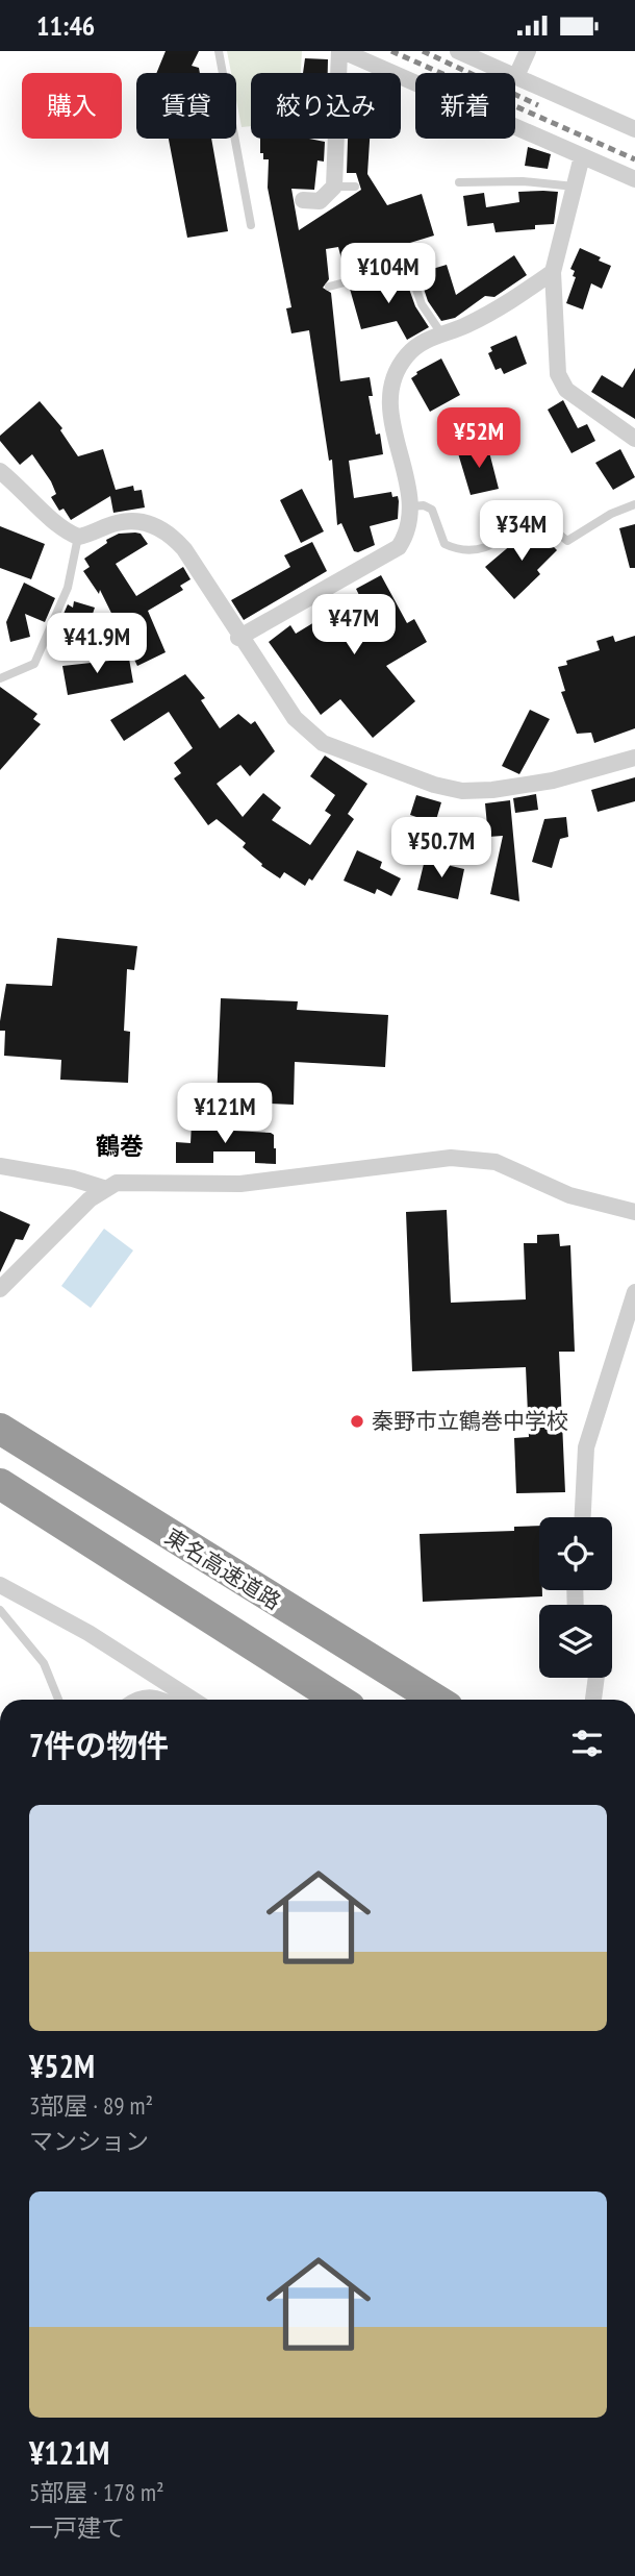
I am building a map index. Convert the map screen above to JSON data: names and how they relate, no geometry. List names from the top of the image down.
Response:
{
  "streets": {
    "highway": ["東名高速道路"]
  },
  "districts": ["鶴巻"],
  "places": ["秦野市立鶴巻中学校"],
  "page": {
    "status": "11:46",
    "chip": [
      "購入",
      "賃貸",
      "絞り込み",
      "新着"
    ],
    "price": [
      "¥104M",
      "¥52M",
      "¥34M",
      "¥47M",
      "¥41.9M",
      "¥50.7M",
      "¥121M"
    ],
    "heading": "7件の物件",
    "list": [
      {
        "name": "¥52M",
        "note": "3部屋 · 89 m² · マンション"
      },
      {
        "name": "¥121M",
        "note": "5部屋 · 178 m² · 一戸建て"
      }
    ]
  }
}
